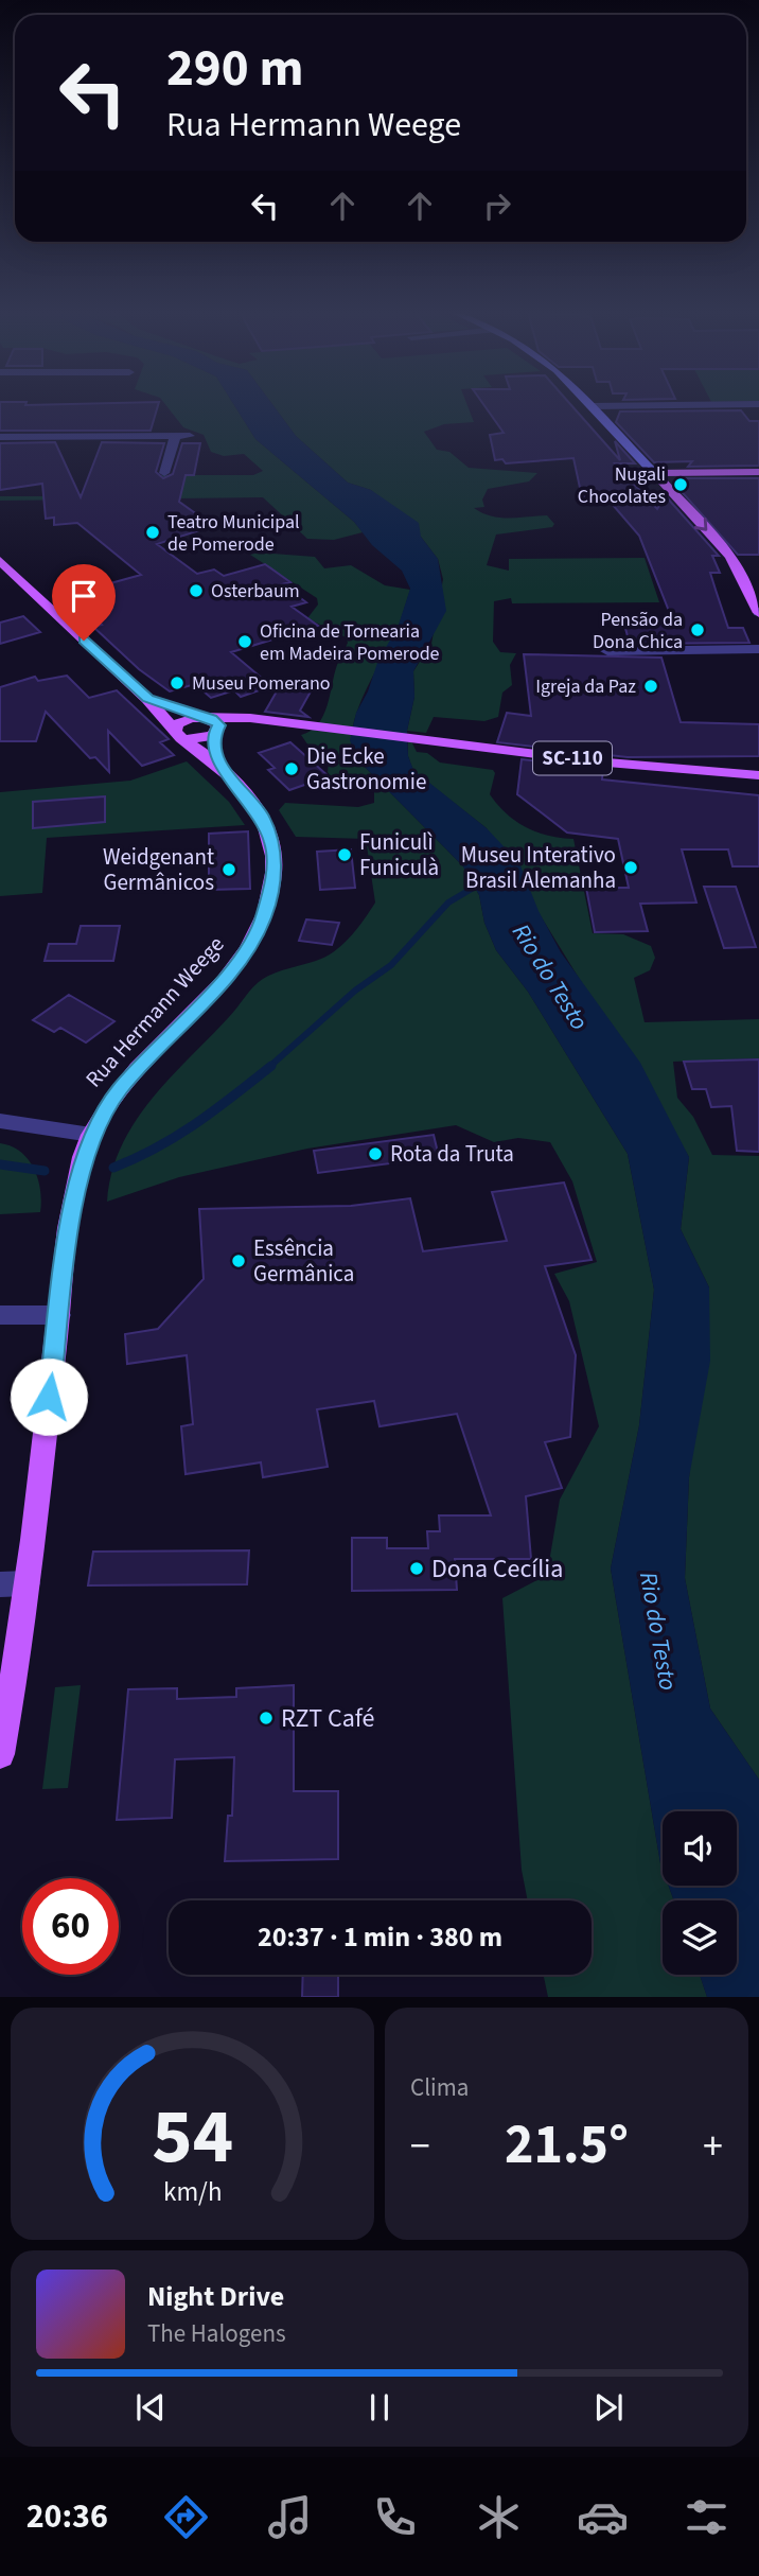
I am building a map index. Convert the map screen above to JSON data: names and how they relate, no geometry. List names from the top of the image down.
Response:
{
  "streets": {
    "main road": ["SC-110", "Rua Hermann Weege"]
  },
  "crossings": [
    ["SC-110", "Rua Hermann Weege"]
  ],
  "water": ["Rio do Testo"],
  "places": [
    "Nugali Chocolates",
    "Teatro Municipal de Pomerode",
    "Osterbaum",
    "Pensão da Dona Chica",
    "Oficina de Tornearia em Madeira Pomerode",
    "Museu Pomerano",
    "Igreja da Paz",
    "Die Ecke Gastronomie",
    "Funiculì Funiculà",
    "Museu Interativo Brasil Alemanha",
    "Weidgenant Germânicos",
    "Rota da Truta",
    "Essência Germânica",
    "Dona Cecília",
    "RZT Café"
  ],
  "page": {
    "turn": ["290 m", "Rua Hermann Weege"],
    "limit": "60",
    "trip": "20:37 · 1 min · 380 m",
    "tile": "Clima",
    "heat": ["−", "21.5°", "+"],
    "song": ["Night Drive", "The Halogens"],
    "tabs": "20:36",
    "gauge": ["54", "km/h"]
  }
}
